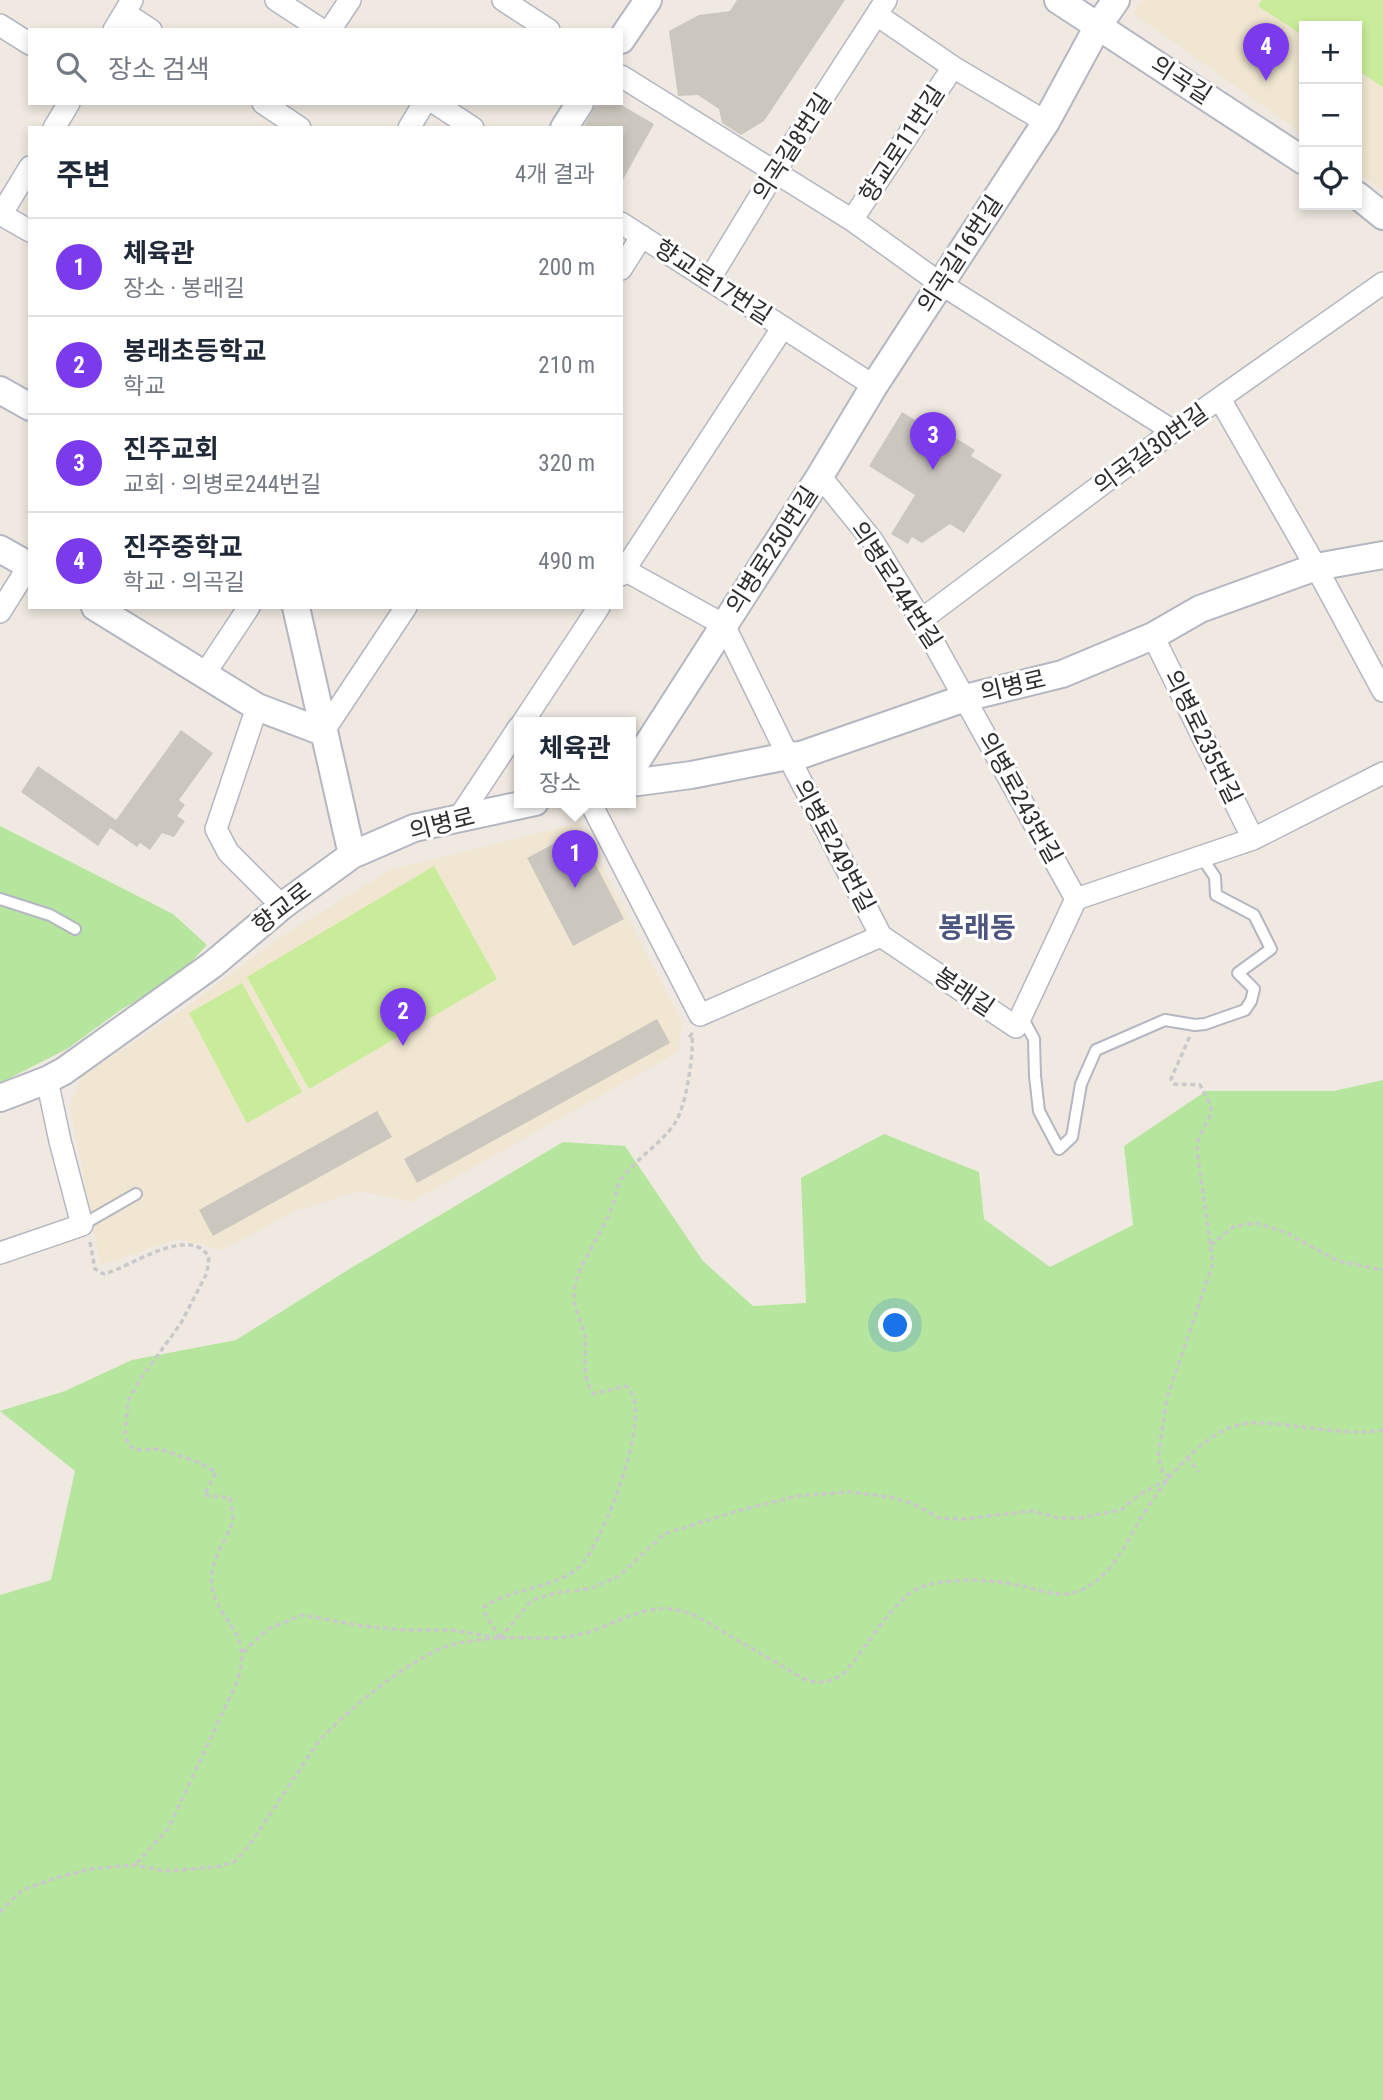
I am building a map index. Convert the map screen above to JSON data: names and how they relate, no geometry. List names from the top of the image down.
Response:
{
  "streets": {
    "street": [
      "의곡길",
      "향교로11번길",
      "의곡길8번길",
      "의곡길16번길",
      "향교로17번길",
      "의곡길30번길",
      "의병로250번길",
      "의병로244번길",
      "의병로",
      "의병로235번길",
      "의병로243번길",
      "의병로249번길",
      "향교로",
      "봉래길"
    ]
  },
  "crossings": [
    ["의곡길", "의곡길16번길"],
    ["향교로11번길", "의곡길8번길"],
    ["향교로11번길", "의곡길16번길"],
    ["향교로11번길", "의곡길30번길"],
    ["의곡길8번길", "향교로17번길"],
    ["의곡길16번길", "향교로17번길"],
    ["의곡길16번길", "의병로250번길"],
    ["향교로17번길", "의병로250번길"],
    ["의곡길30번길", "의병로244번길"],
    ["의병로250번길", "의병로244번길"],
    ["의병로250번길", "의병로"],
    ["의병로250번길", "의병로249번길"],
    ["의병로244번길", "의병로"],
    ["의병로244번길", "의병로243번길"],
    ["의병로", "의병로235번길"],
    ["의병로", "의병로243번길"],
    ["의병로", "의병로249번길"],
    ["의병로", "향교로"],
    ["의병로243번길", "봉래길"],
    ["의병로249번길", "봉래길"]
  ],
  "districts": ["봉래동"],
  "page": {
    "map_buttons": ["+", "−"],
    "pins": [
      "4",
      "3",
      "1",
      "2"
    ],
    "search": "장소 검색",
    "heading": ["주변", "4개 결과"],
    "list": [
      {
        "mark": "1",
        "name": "체육관",
        "note": "장소 · 봉래길",
        "value": "200 m"
      },
      {
        "mark": "2",
        "name": "봉래초등학교",
        "note": "학교",
        "value": "210 m"
      },
      {
        "mark": "3",
        "name": "진주교회",
        "note": "교회 · 의병로244번길",
        "value": "320 m"
      },
      {
        "mark": "4",
        "name": "진주중학교",
        "note": "학교 · 의곡길",
        "value": "490 m"
      }
    ],
    "popup": ["체육관", "장소"]
  }
}
